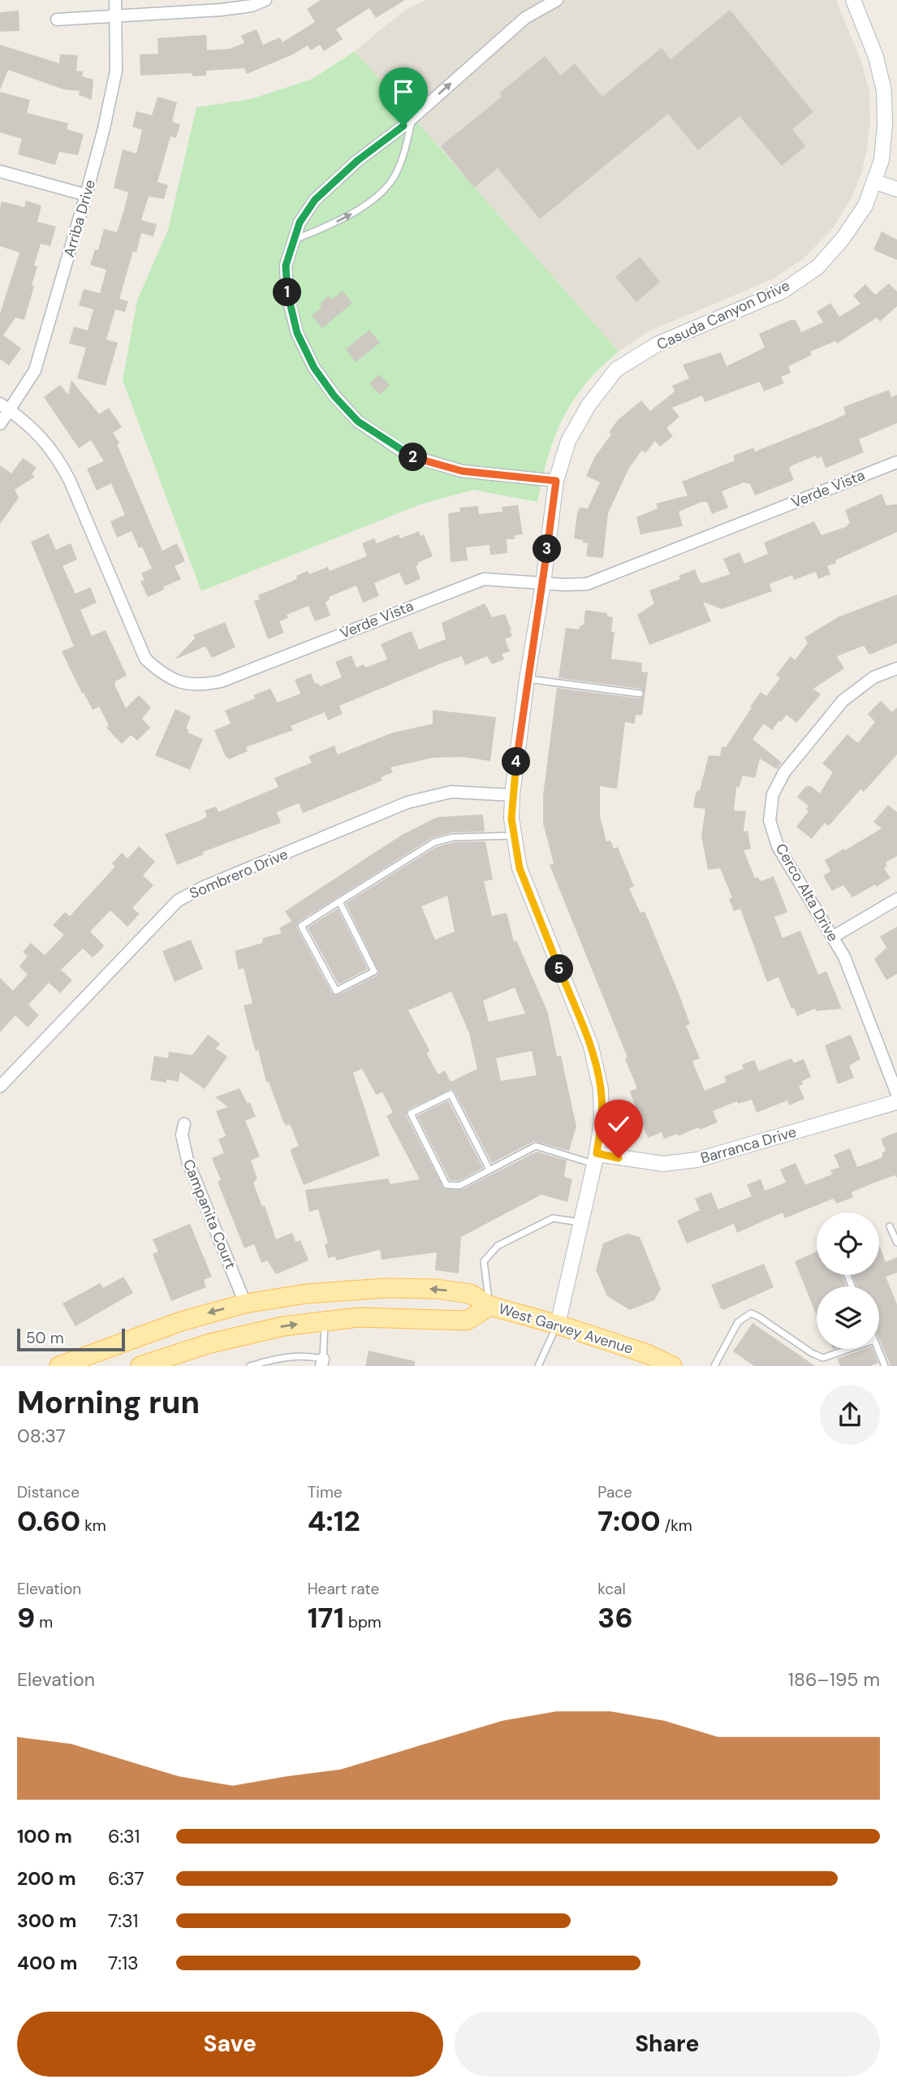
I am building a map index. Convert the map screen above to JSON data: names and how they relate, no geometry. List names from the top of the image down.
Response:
{
  "streets": {
    "main road": ["West Garvey Avenue"],
    "street": [
      "Arriba Drive",
      "Casuda Canyon Drive",
      "Verde Vista",
      "Sombrero Drive",
      "Cerco Alta Drive",
      "Barranca Drive",
      "Campanita Court"
    ]
  },
  "crossings": [
    ["Arriba Drive", "Verde Vista"],
    ["Casuda Canyon Drive", "Verde Vista"],
    ["Casuda Canyon Drive", "Sombrero Drive"],
    ["Casuda Canyon Drive", "Barranca Drive"],
    ["Casuda Canyon Drive", "West Garvey Avenue"],
    ["Campanita Court", "West Garvey Avenue"]
  ],
  "scale_bar": "50 m",
  "page": {
    "pins": [
      "1",
      "2",
      "3",
      "4",
      "5"
    ],
    "scale": "50 m",
    "heading": ["Morning run", "08:37"],
    "stats": [
      ["Distance", "0.60 km"],
      ["Time", "4:12"],
      ["Pace", "7:00 /km"],
      ["Elevation", "9 m"],
      ["Heart rate", "171 bpm"],
      ["kcal", "36"]
    ],
    "chart": ["Elevation", "186–195 m"],
    "list": [
      {
        "name": "100 m",
        "note": "6:31"
      },
      {
        "name": "200 m",
        "note": "6:37"
      },
      {
        "name": "300 m",
        "note": "7:31"
      },
      {
        "name": "400 m",
        "note": "7:13"
      }
    ],
    "buttons": ["Save", "Share"]
  }
}
